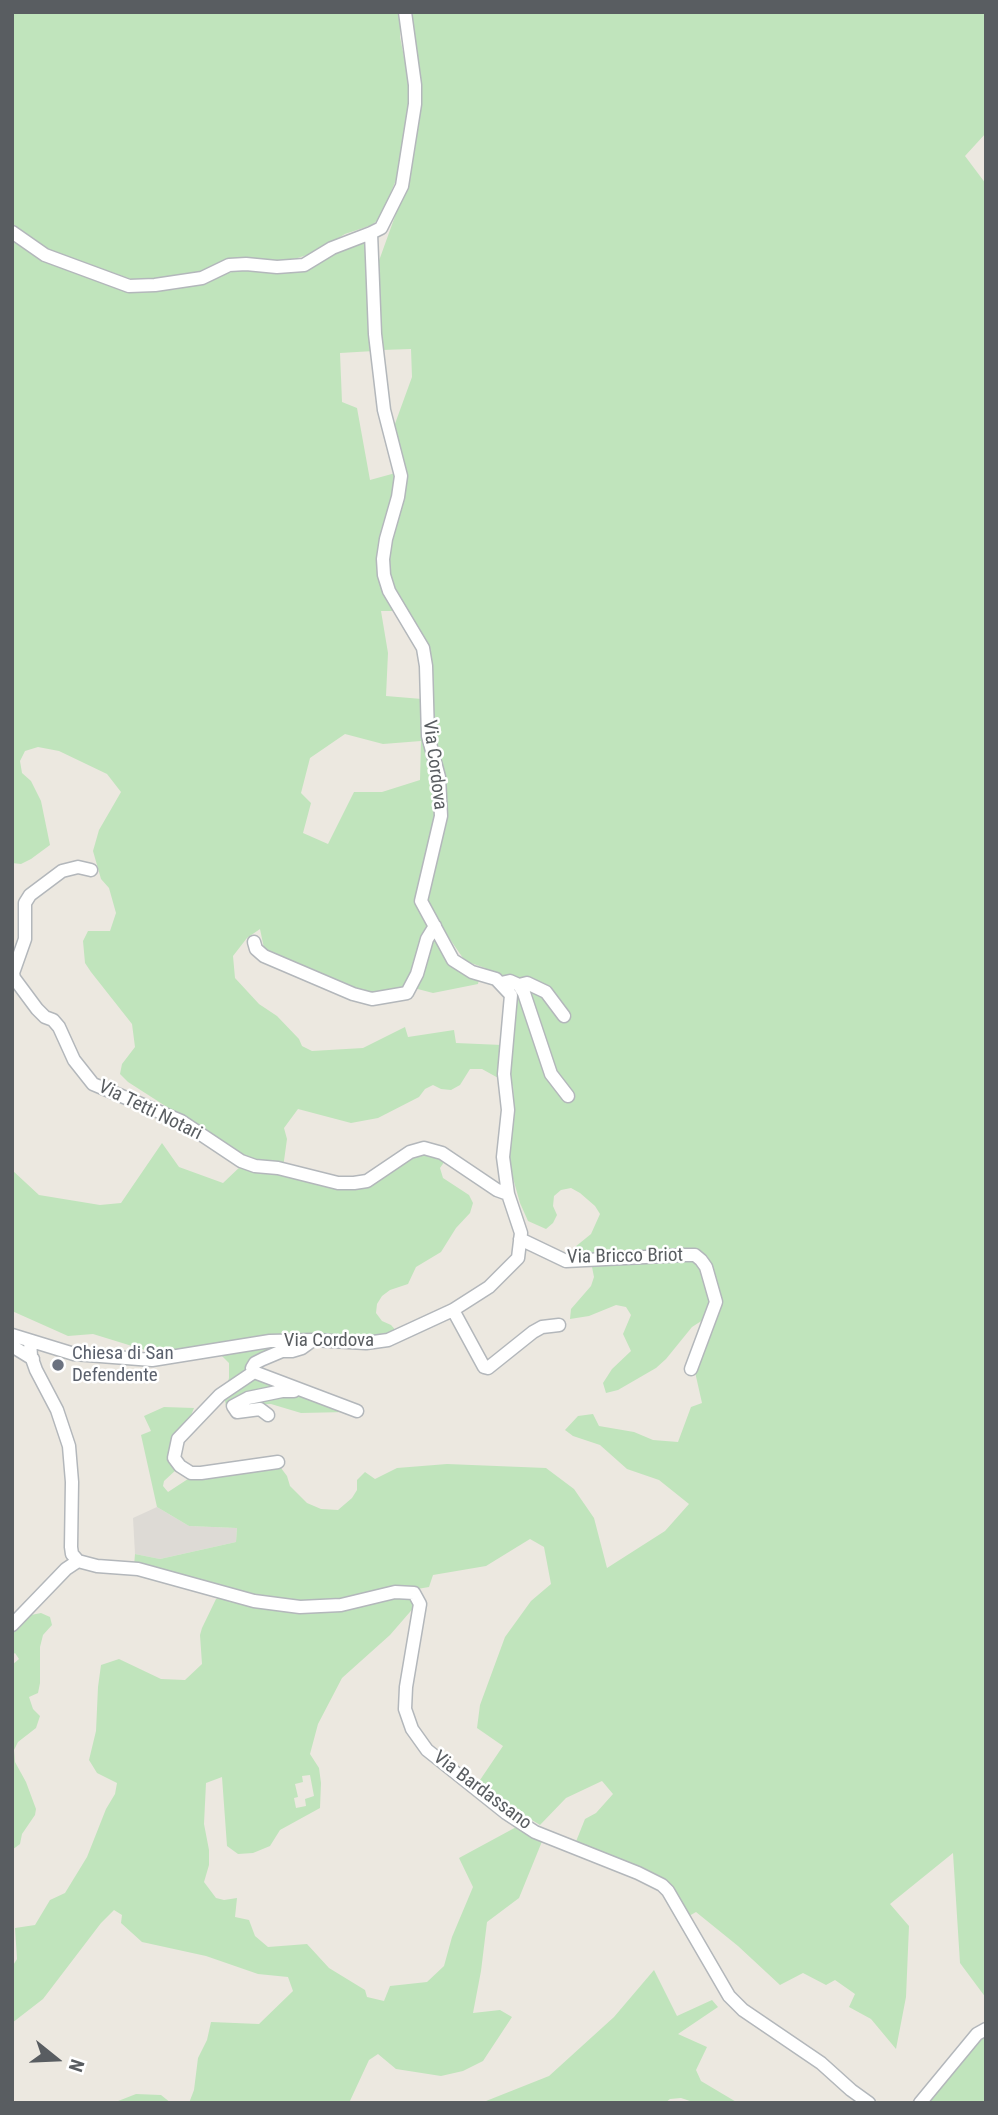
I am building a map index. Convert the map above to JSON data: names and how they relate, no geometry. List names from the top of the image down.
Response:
{
  "streets": {
    "street": [
      "Via Cordova",
      "Via Tetti Notari",
      "Via Bricco Briot",
      "Via Bardassano"
    ]
  },
  "crossings": [
    ["Via Cordova", "Via Bricco Briot"]
  ],
  "places": ["Chiesa di San Defendente"],
  "north": "right"
}
